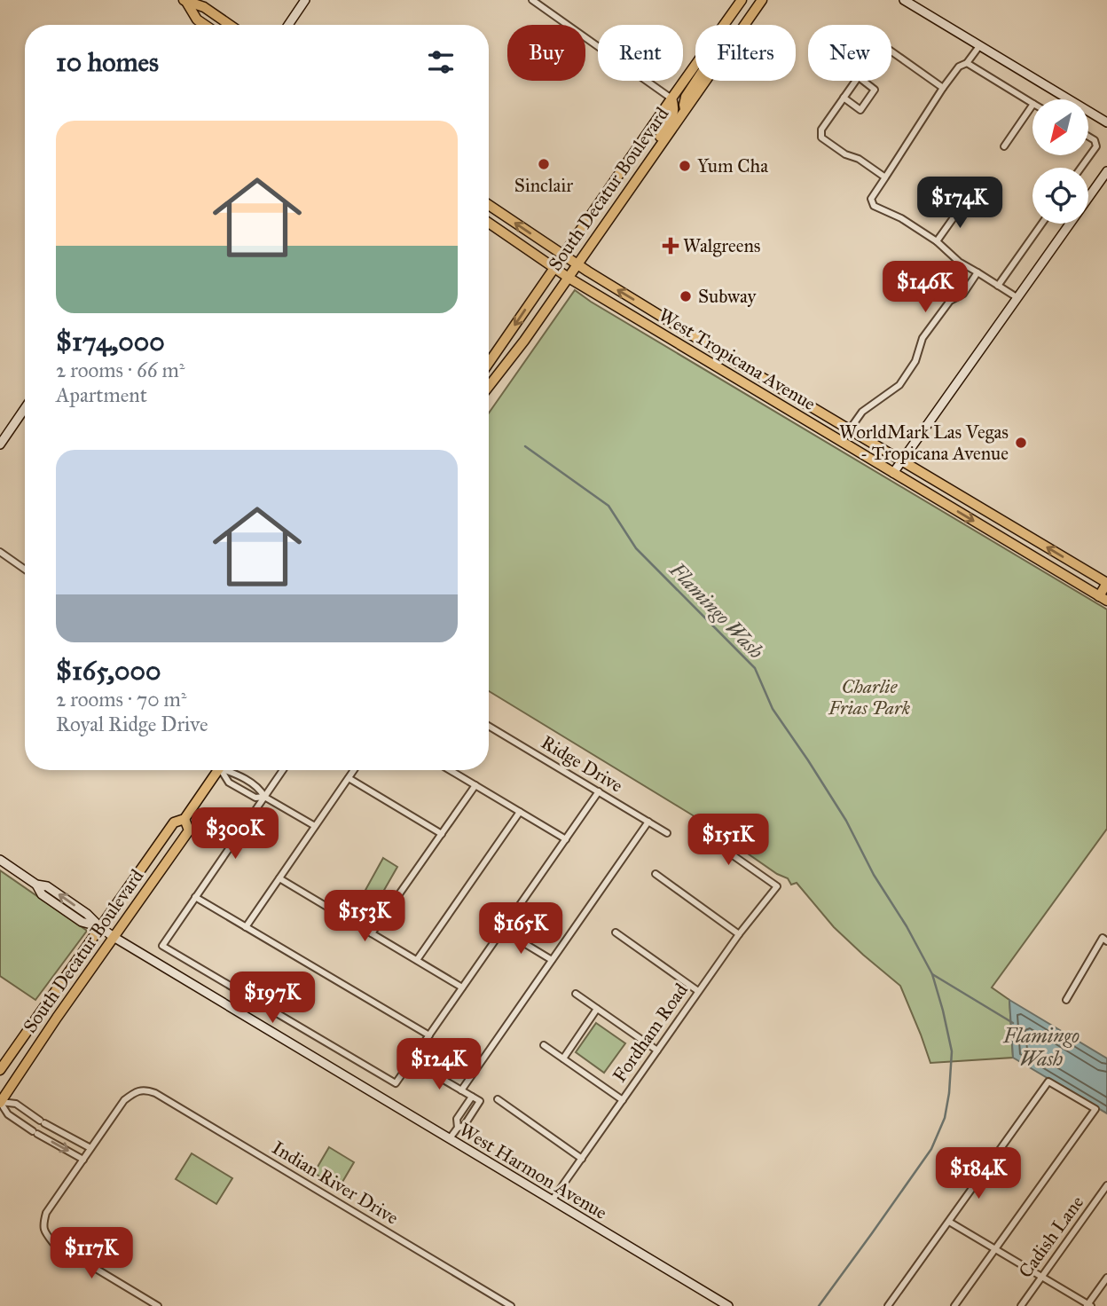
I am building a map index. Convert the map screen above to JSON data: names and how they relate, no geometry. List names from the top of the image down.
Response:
{
  "streets": {
    "main road": ["South Decatur Boulevard", "West Tropicana Avenue", "West Harmon Avenue"],
    "street": [
      "Ridge Drive",
      "Fordham Road",
      "Indian River Drive",
      "Cadish Lane"
    ]
  },
  "crossings": [
    ["South Decatur Boulevard", "West Tropicana Avenue"],
    ["South Decatur Boulevard", "West Harmon Avenue"],
    ["Fordham Road", "West Harmon Avenue"]
  ],
  "water": ["Flamingo Wash"],
  "parks": ["Charlie Frias Park"],
  "places": {
    "other": [
      "Sinclair",
      "Yum Cha",
      "Subway",
      "WorldMark Las Vegas - Tropicana Avenue"
    ],
    "health": ["Walgreens"]
  },
  "north": "bottom left",
  "page": {
    "chip": [
      "Buy",
      "Rent",
      "Filters",
      "New"
    ],
    "heading": "10 homes",
    "list": [
      {
        "name": "$174,000",
        "note": "2 rooms · 66 m² · Apartment"
      },
      {
        "name": "$165,000",
        "note": "2 rooms · 70 m² · Royal Ridge Drive"
      }
    ],
    "price": [
      "$174K",
      "$146K",
      "$300K",
      "$151K",
      "$153K",
      "$165K",
      "$197K",
      "$124K",
      "$184K",
      "$117K"
    ]
  }
}
